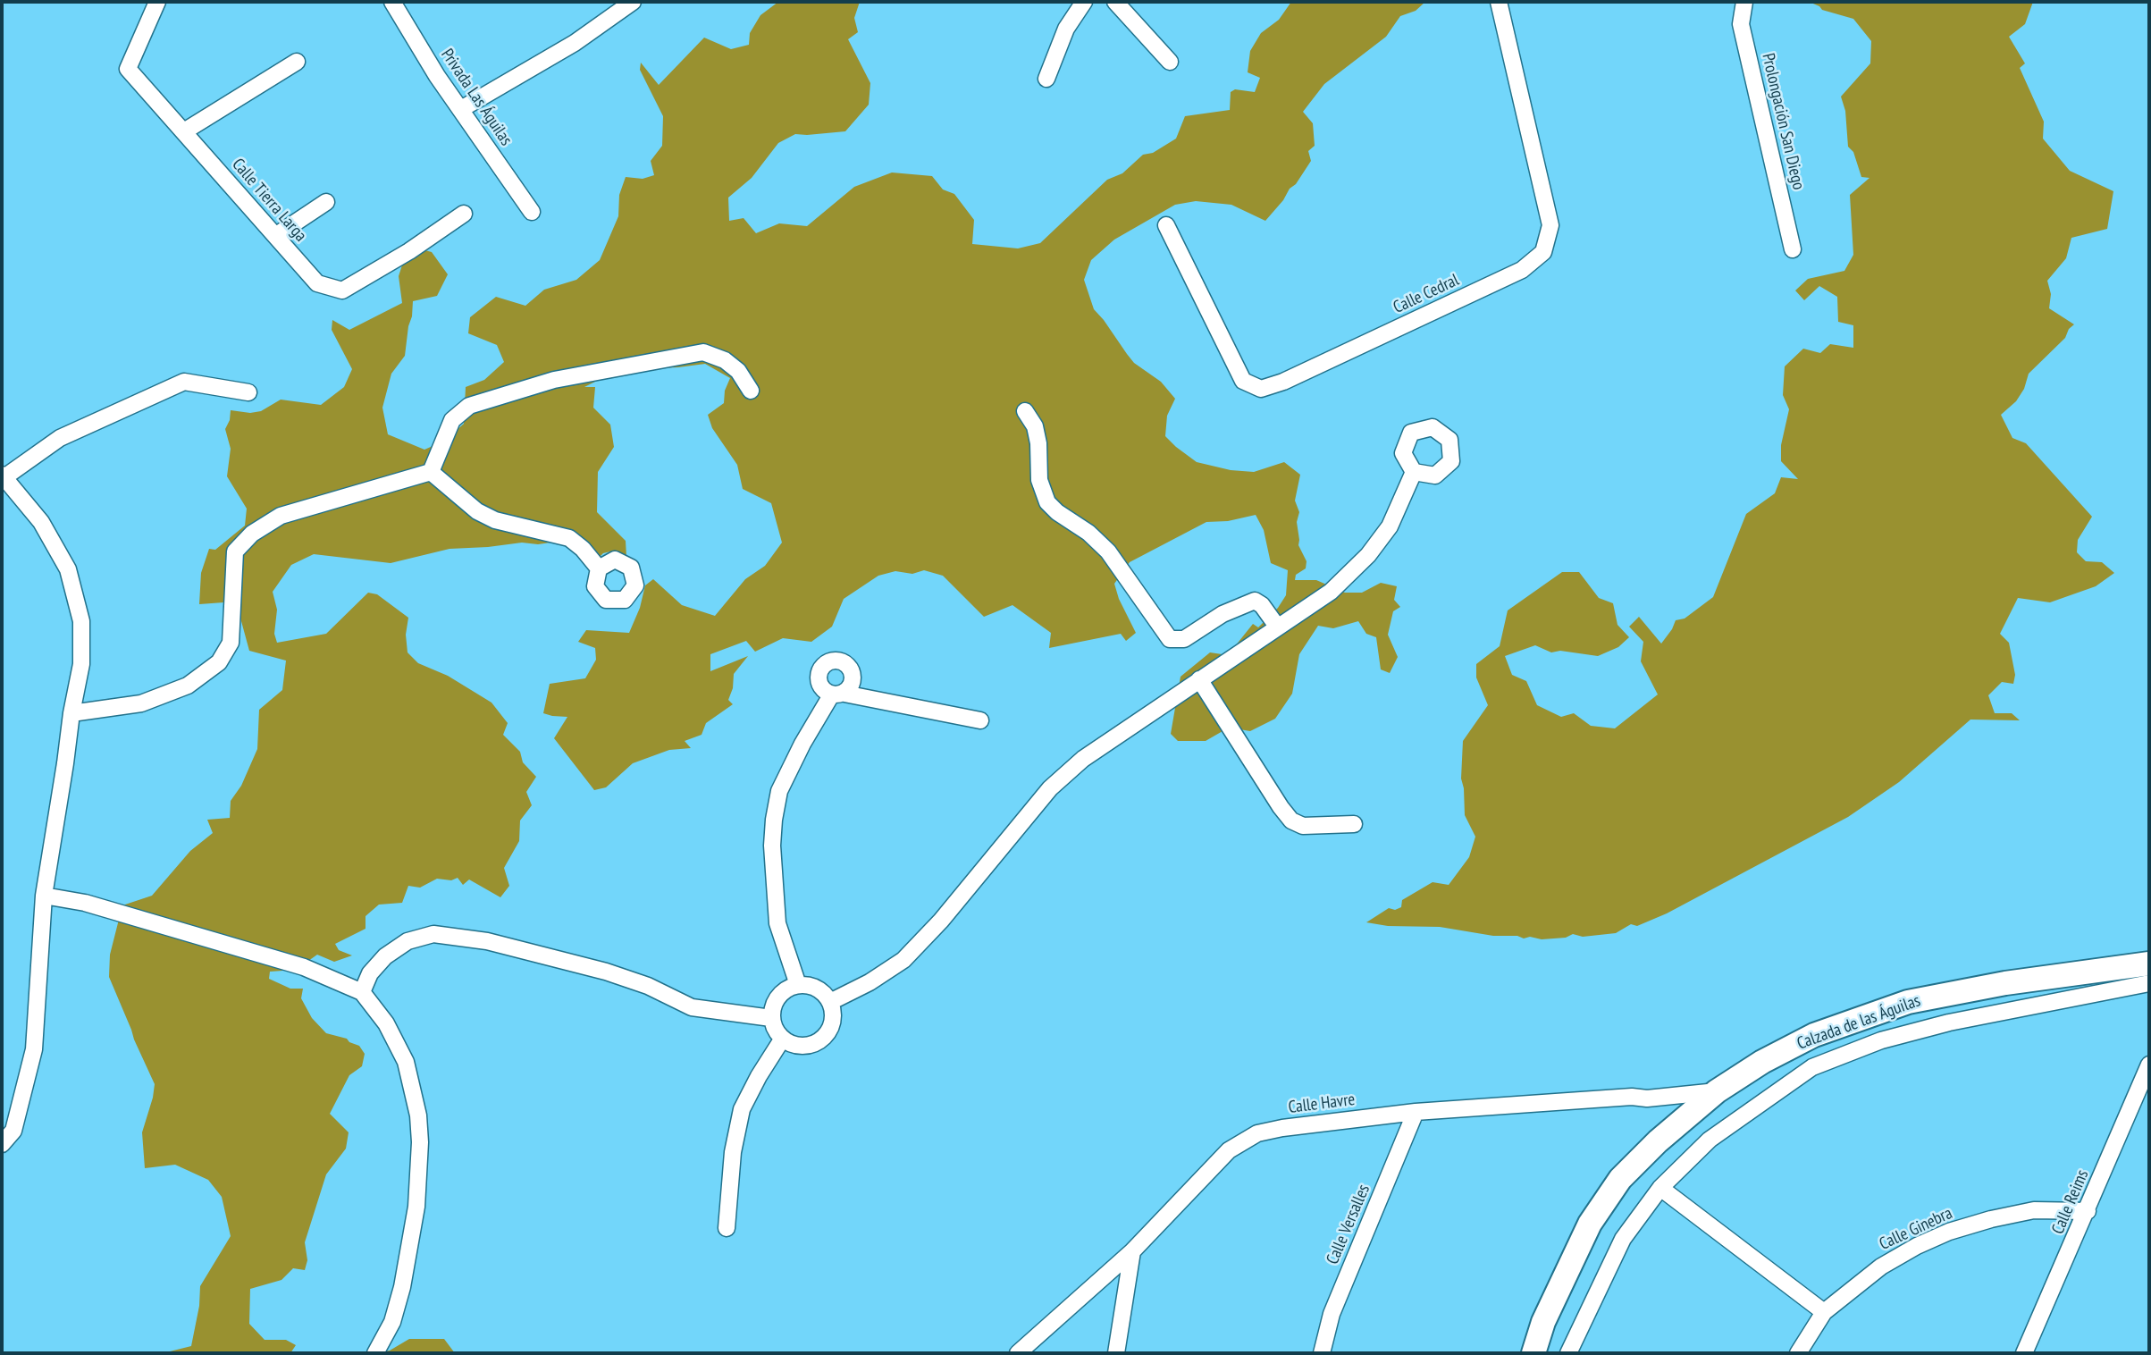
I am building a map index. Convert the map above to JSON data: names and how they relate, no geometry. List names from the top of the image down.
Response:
{
  "streets": {
    "main road": ["Calzada de las Águilas"],
    "street": [
      "Privada Las Águilas",
      "Prolongación San Diego",
      "Calle Tierra Larga",
      "Calle Cedral",
      "Calle Havre",
      "Calle Reims",
      "Calle Versalles",
      "Calle Ginebra"
    ]
  },
  "crossings": [
    ["Calzada de las Águilas", "Calle Havre"],
    ["Calle Havre", "Calle Versalles"],
    ["Calle Reims", "Calle Ginebra"]
  ]
}
